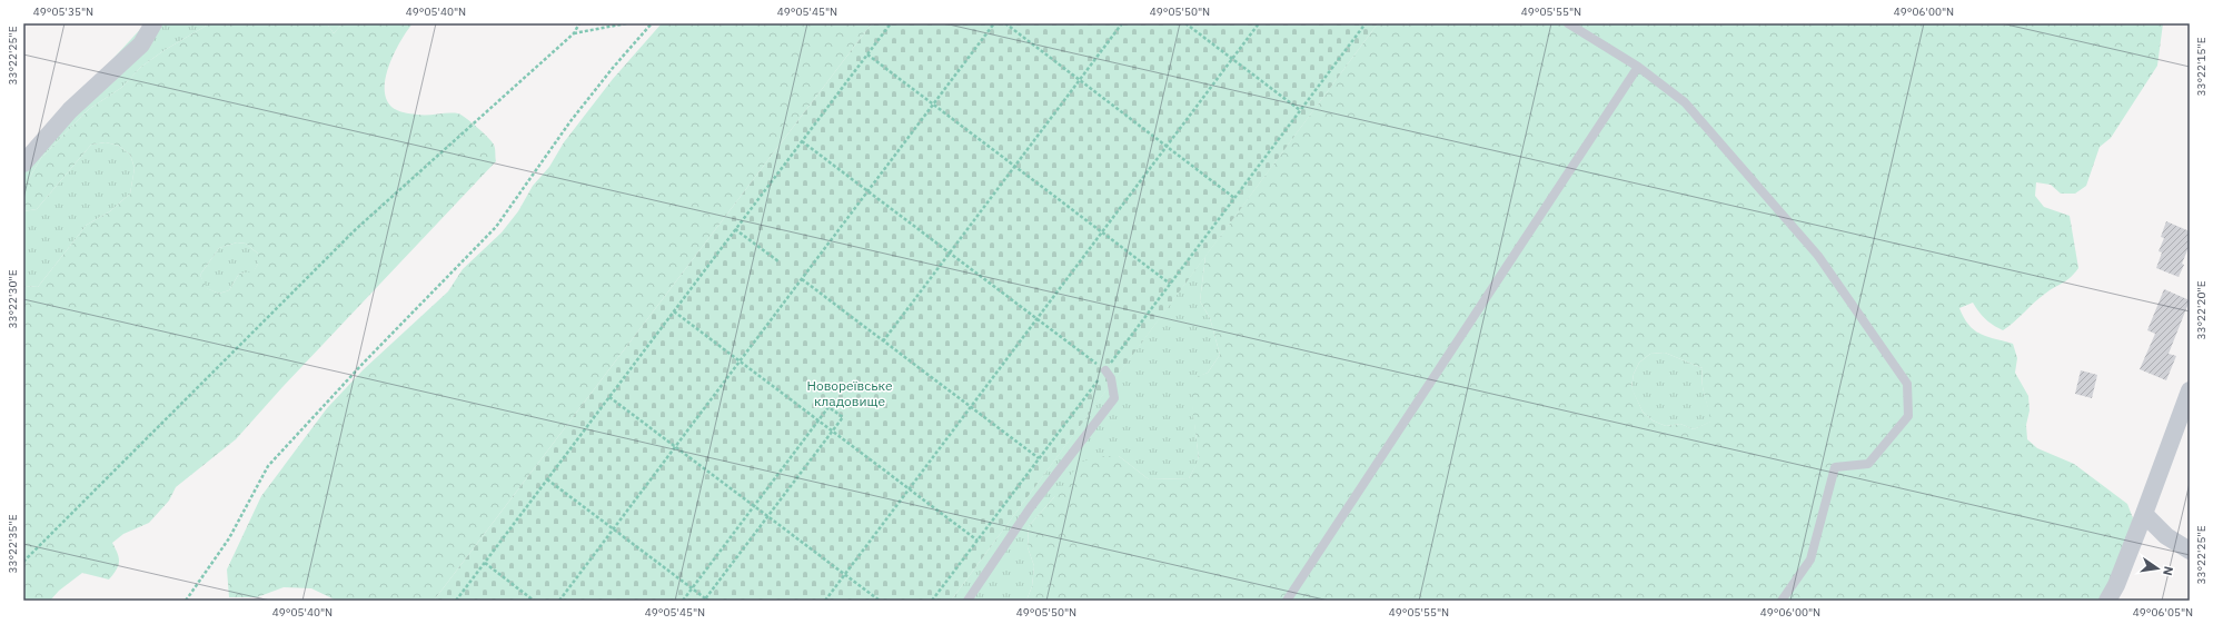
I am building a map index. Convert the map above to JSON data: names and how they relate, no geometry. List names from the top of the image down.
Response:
{
  "parks": ["Новореївське кладовище"],
  "north": "right",
  "coordinates": [
    "49°05'35\"N",
    "49°05'40\"N",
    "49°05'45\"N",
    "49°05'50\"N",
    "49°05'55\"N",
    "49°06'00\"N",
    "33°22'25\"E",
    "33°22'15\"E",
    "33°22'30\"E",
    "33°22'20\"E",
    "33°22'35\"E",
    "49°06'05\"N"
  ]
}
